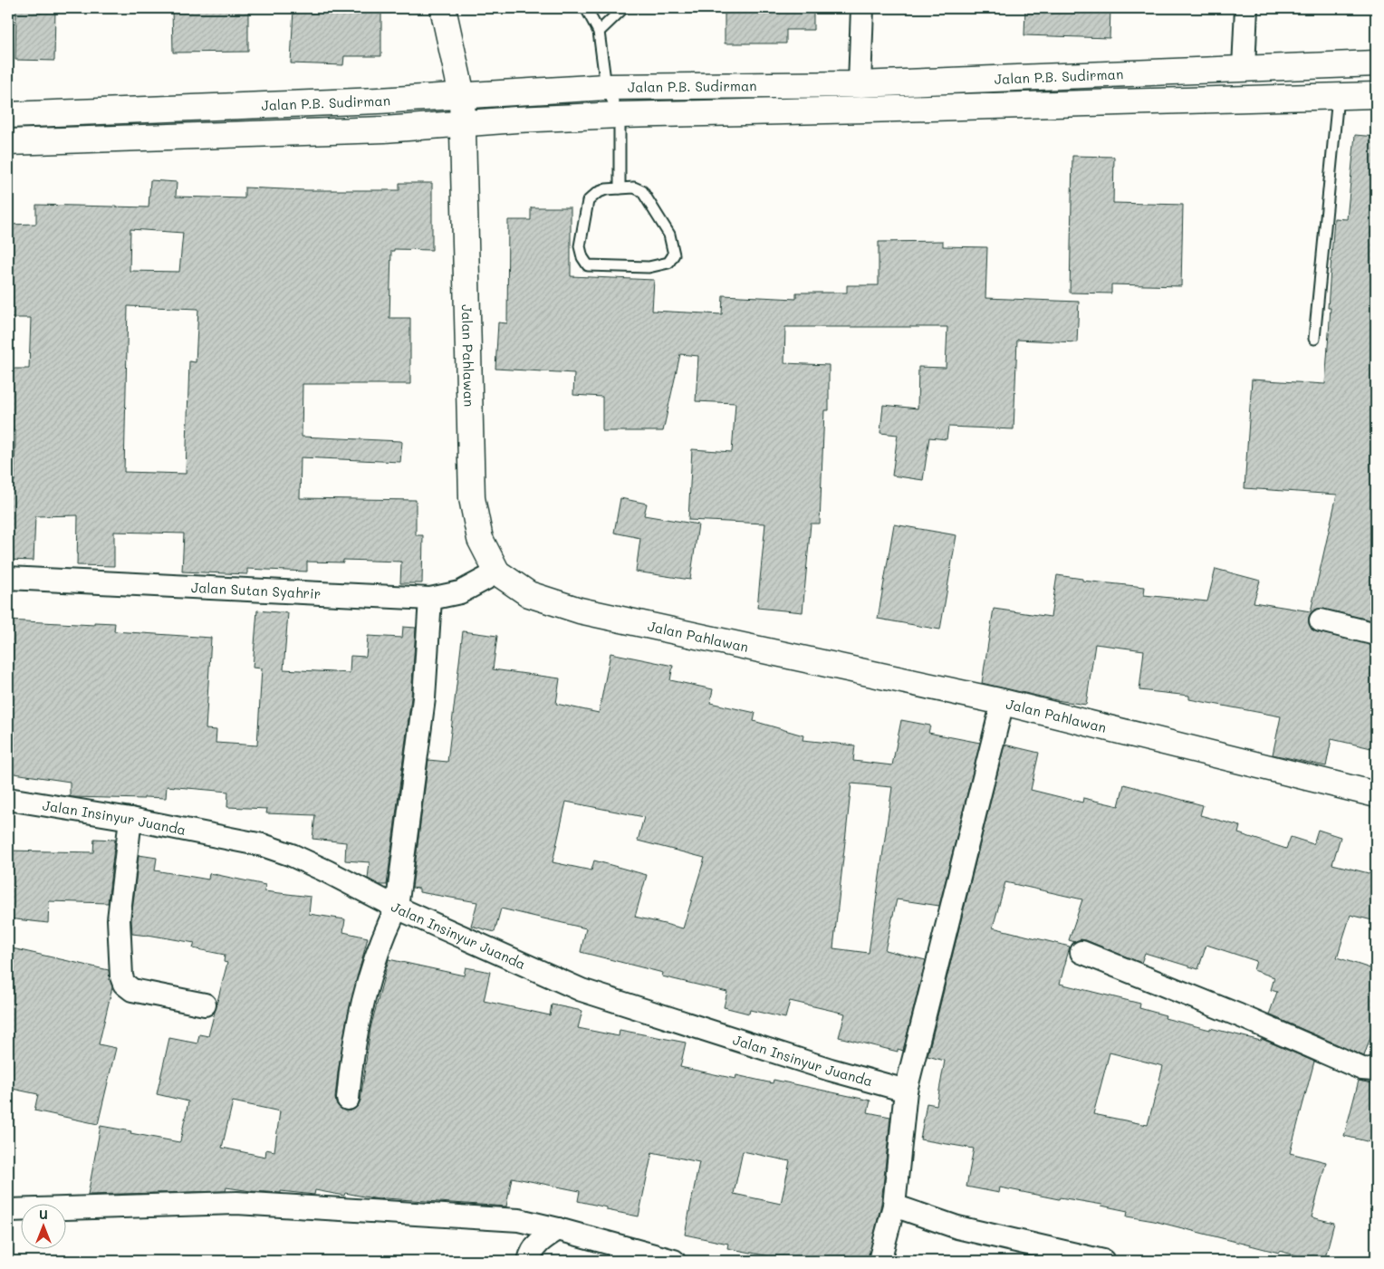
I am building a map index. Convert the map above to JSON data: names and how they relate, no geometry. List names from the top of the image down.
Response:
{
  "streets": {
    "main road": ["Jalan P.B. Sudirman", "Jalan Pahlawan"],
    "street": ["Jalan Sutan Syahrir", "Jalan Insinyur Juanda"]
  },
  "crossings": [
    ["Jalan P.B. Sudirman", "Jalan Pahlawan"],
    ["Jalan Pahlawan", "Jalan Sutan Syahrir"]
  ],
  "north": "top"
}
